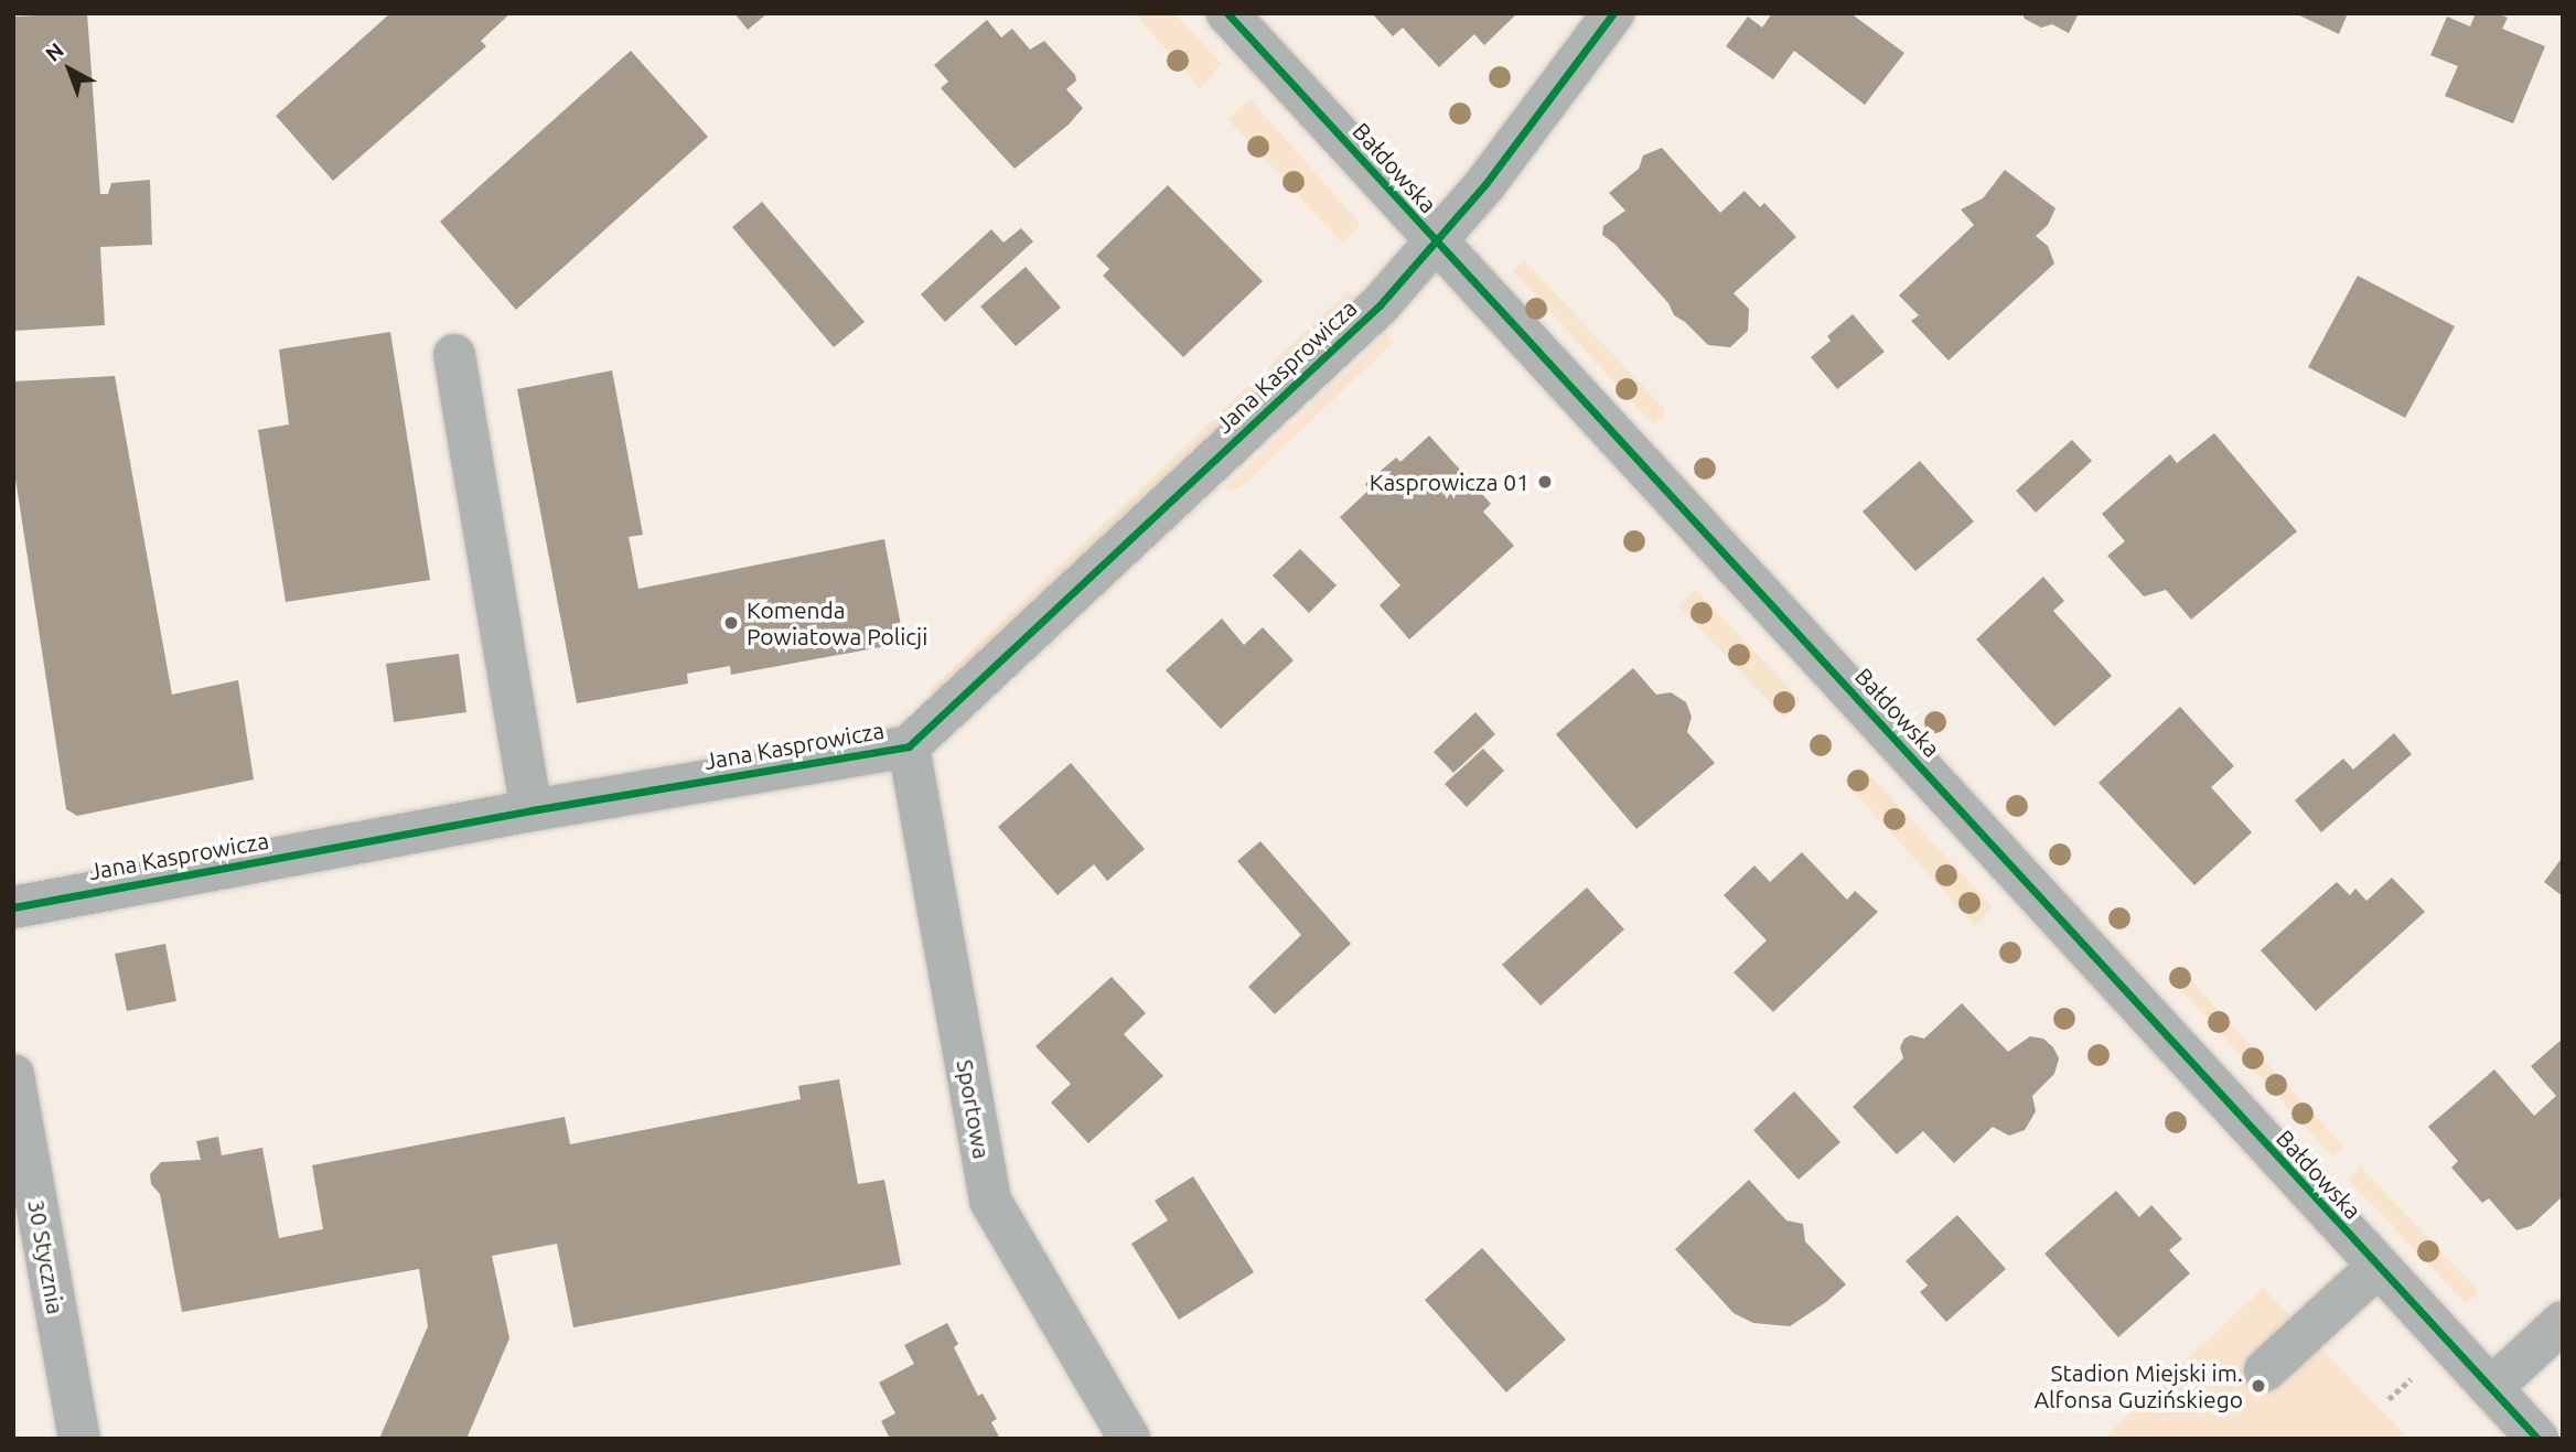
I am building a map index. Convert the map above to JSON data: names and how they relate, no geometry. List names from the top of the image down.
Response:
{
  "streets": {
    "street": [
      "Bałdowska",
      "Jana Kasprowicza",
      "Sportowa",
      "30 Stycznia"
    ]
  },
  "crossings": [
    ["Bałdowska", "Jana Kasprowicza"],
    ["Jana Kasprowicza", "Sportowa"]
  ],
  "places": ["Kasprowicza 01", "Komenda Powiatowa Policji", "Stadion Miejski im. Alfonsa Guzińskiego"],
  "north": "top left"
}
